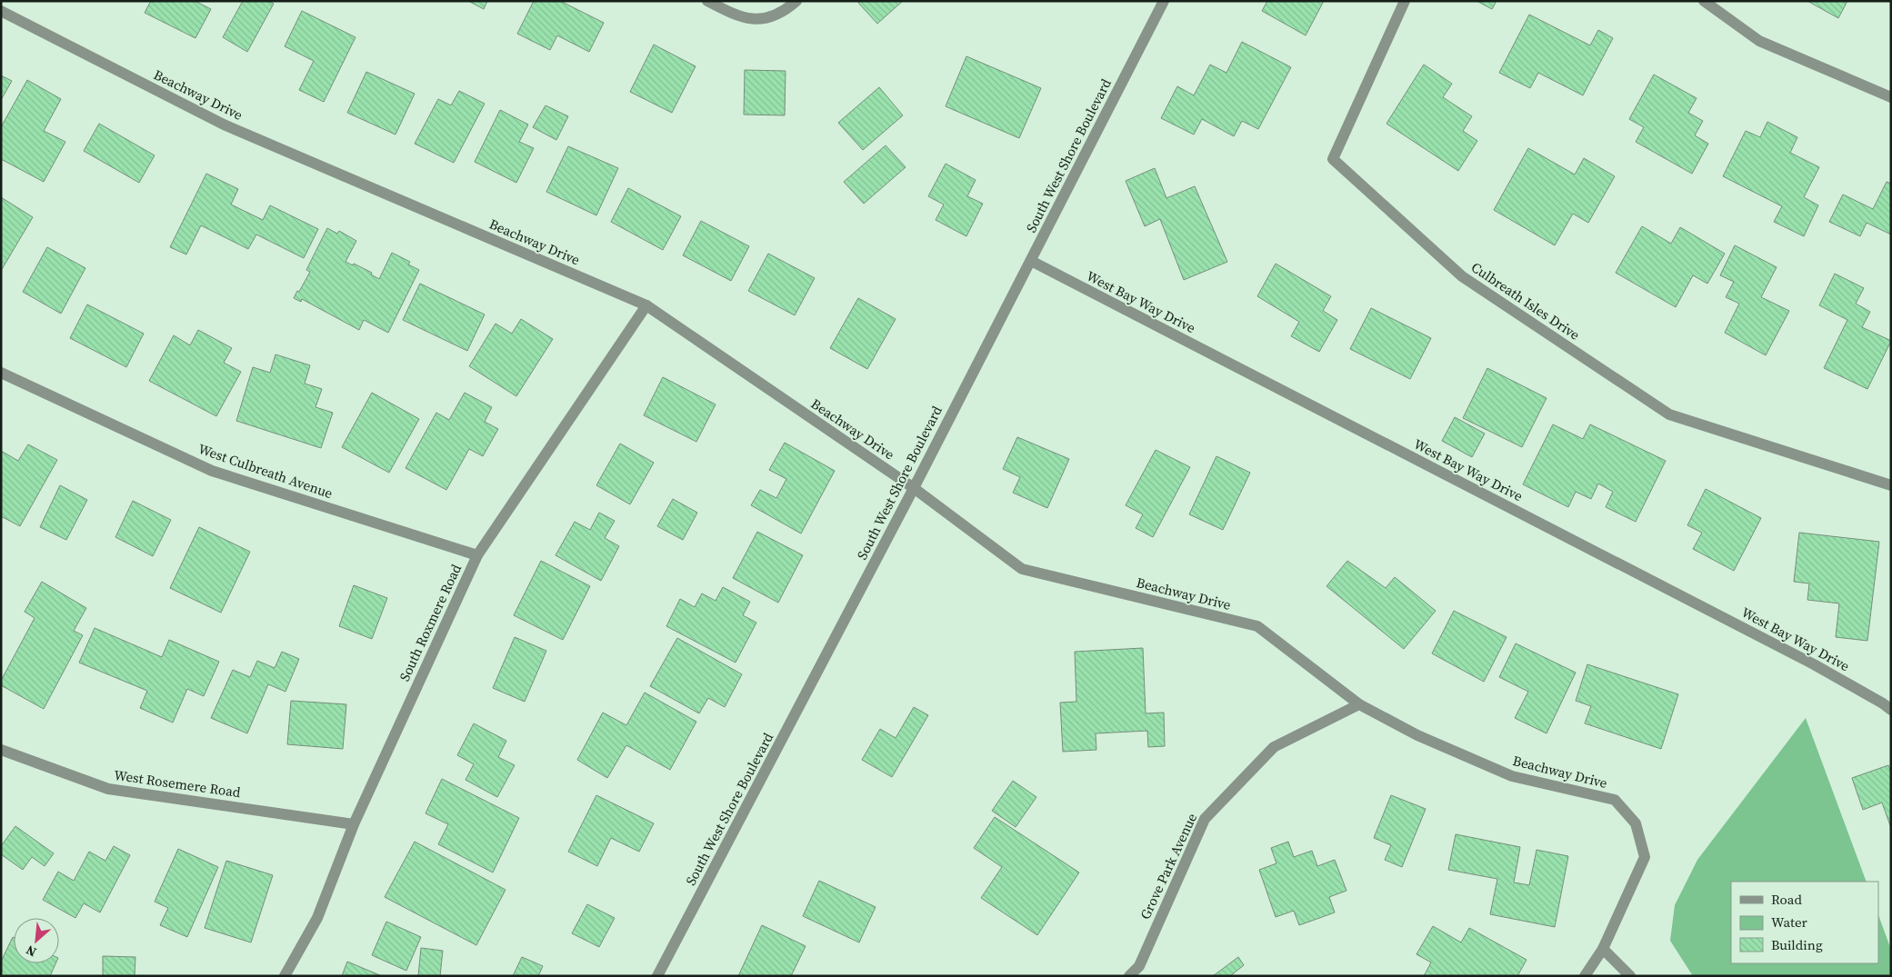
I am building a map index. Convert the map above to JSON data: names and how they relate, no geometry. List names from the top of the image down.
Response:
{
  "streets": {
    "street": [
      "Beachway Drive",
      "South West Shore Boulevard",
      "Culbreath Isles Drive",
      "West Bay Way Drive",
      "West Culbreath Avenue",
      "South Roxmere Road",
      "West Rosemere Road",
      "Grove Park Avenue"
    ]
  },
  "crossings": [
    ["Beachway Drive", "South West Shore Boulevard"],
    ["Beachway Drive", "South Roxmere Road"],
    ["Beachway Drive", "Grove Park Avenue"],
    ["South West Shore Boulevard", "West Bay Way Drive"],
    ["West Culbreath Avenue", "South Roxmere Road"],
    ["South Roxmere Road", "West Rosemere Road"]
  ],
  "legend": ["Road", "Water", "Building"],
  "north": "bottom left"
}
